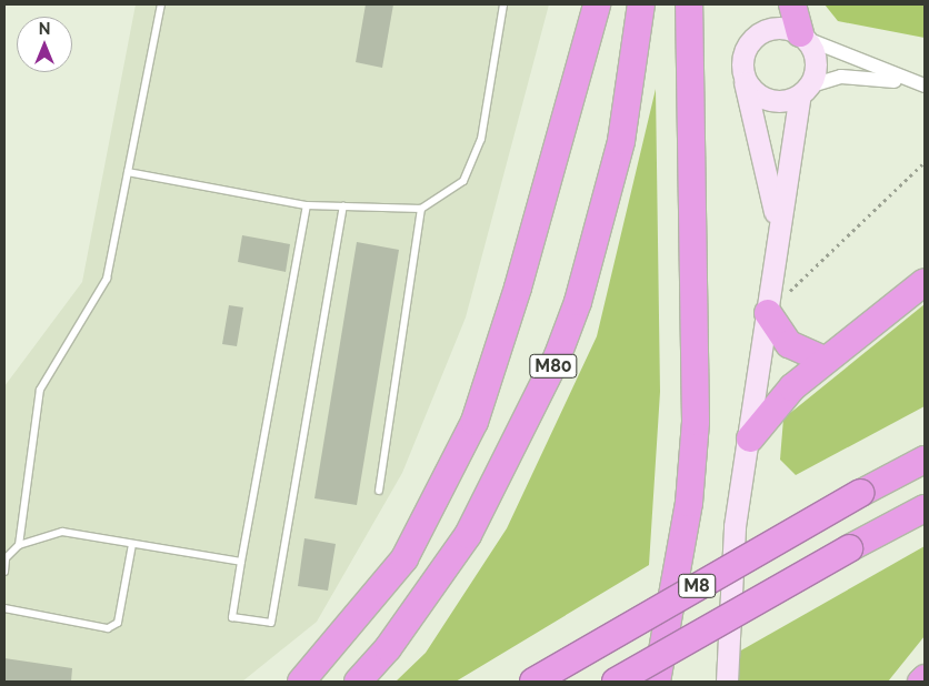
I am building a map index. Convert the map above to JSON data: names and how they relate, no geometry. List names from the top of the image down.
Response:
{
  "streets": {
    "highway": ["M80", "M8"]
  },
  "north": "top"
}
